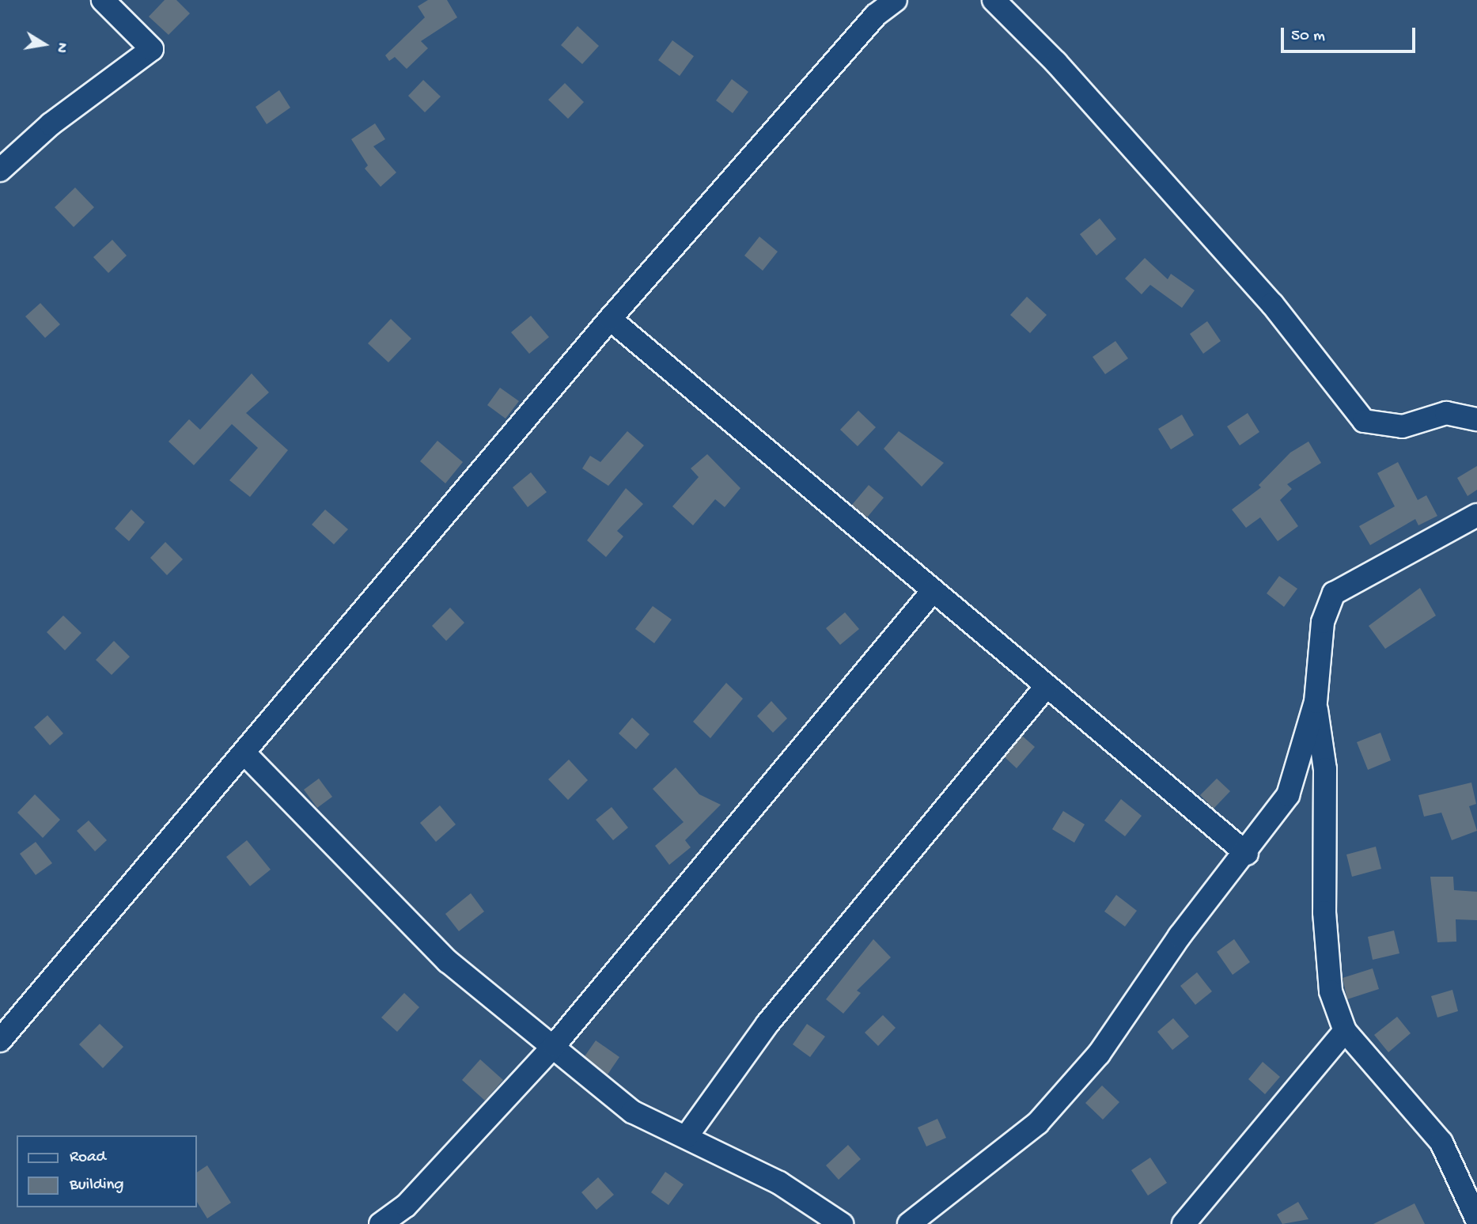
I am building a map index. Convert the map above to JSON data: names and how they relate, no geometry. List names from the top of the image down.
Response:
{
  "legend": ["Road", "Building"],
  "scale_bar": "50 m",
  "north": "right"
}
